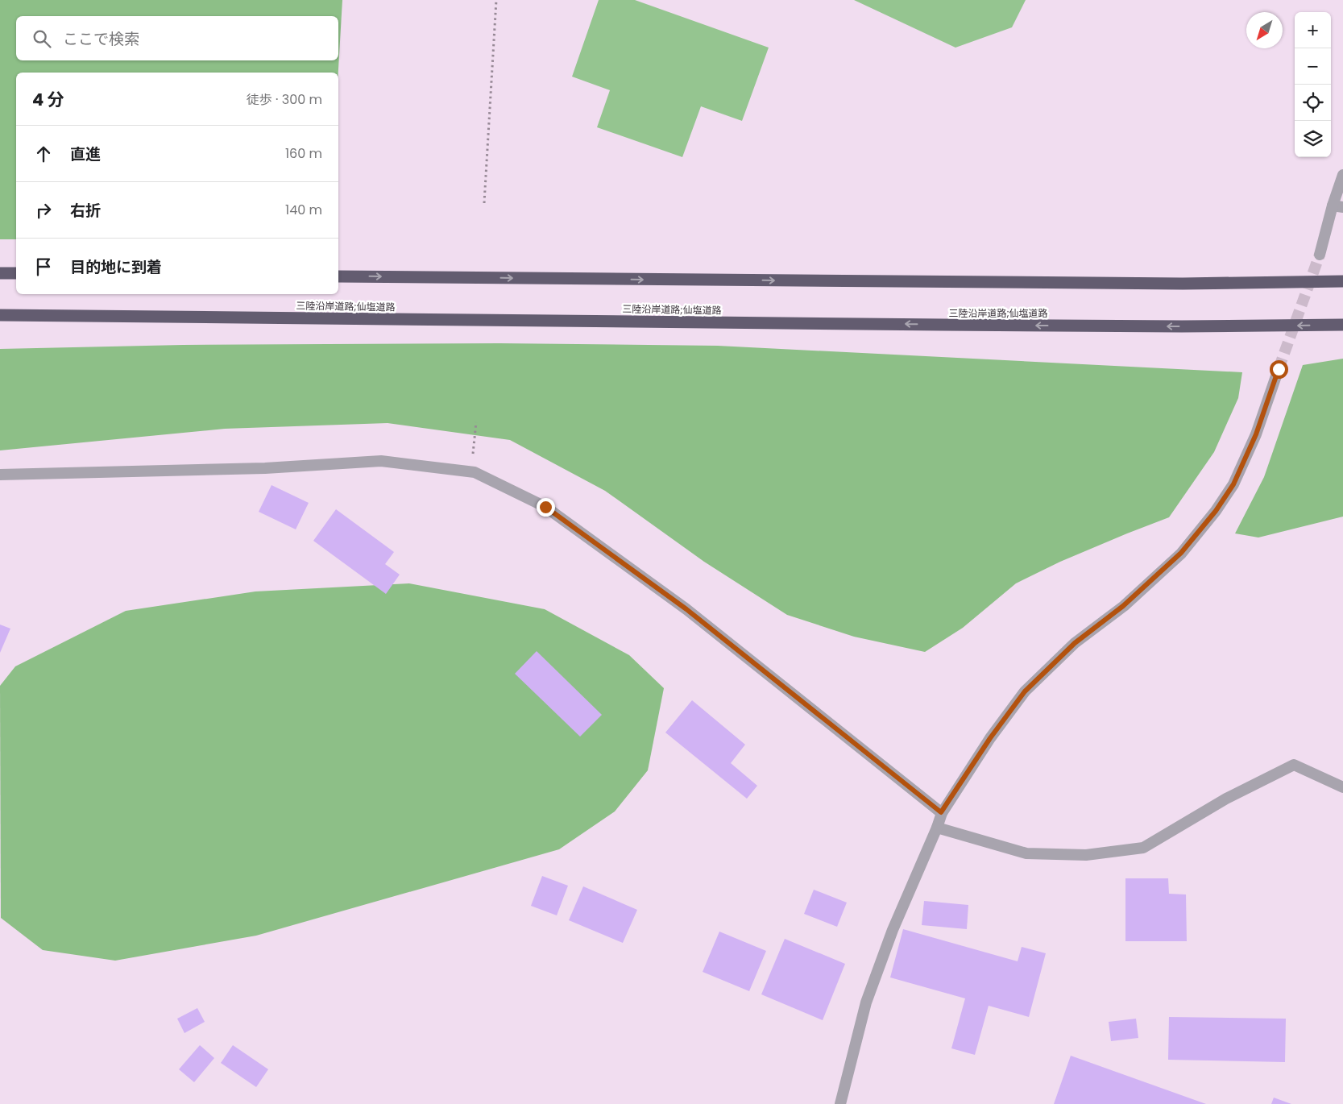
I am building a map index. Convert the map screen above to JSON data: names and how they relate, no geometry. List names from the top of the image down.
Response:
{
  "streets": {
    "highway": ["三陸沿岸道路;仙塩道路"]
  },
  "north": "bottom left",
  "page": {
    "map_buttons": ["+", "−"],
    "search": "ここで検索",
    "heading": ["4 分", "徒歩 · 300 m"],
    "list": [
      ["直進", "160 m"],
      ["右折", "140 m"],
      "目的地に到着"
    ]
  }
}
